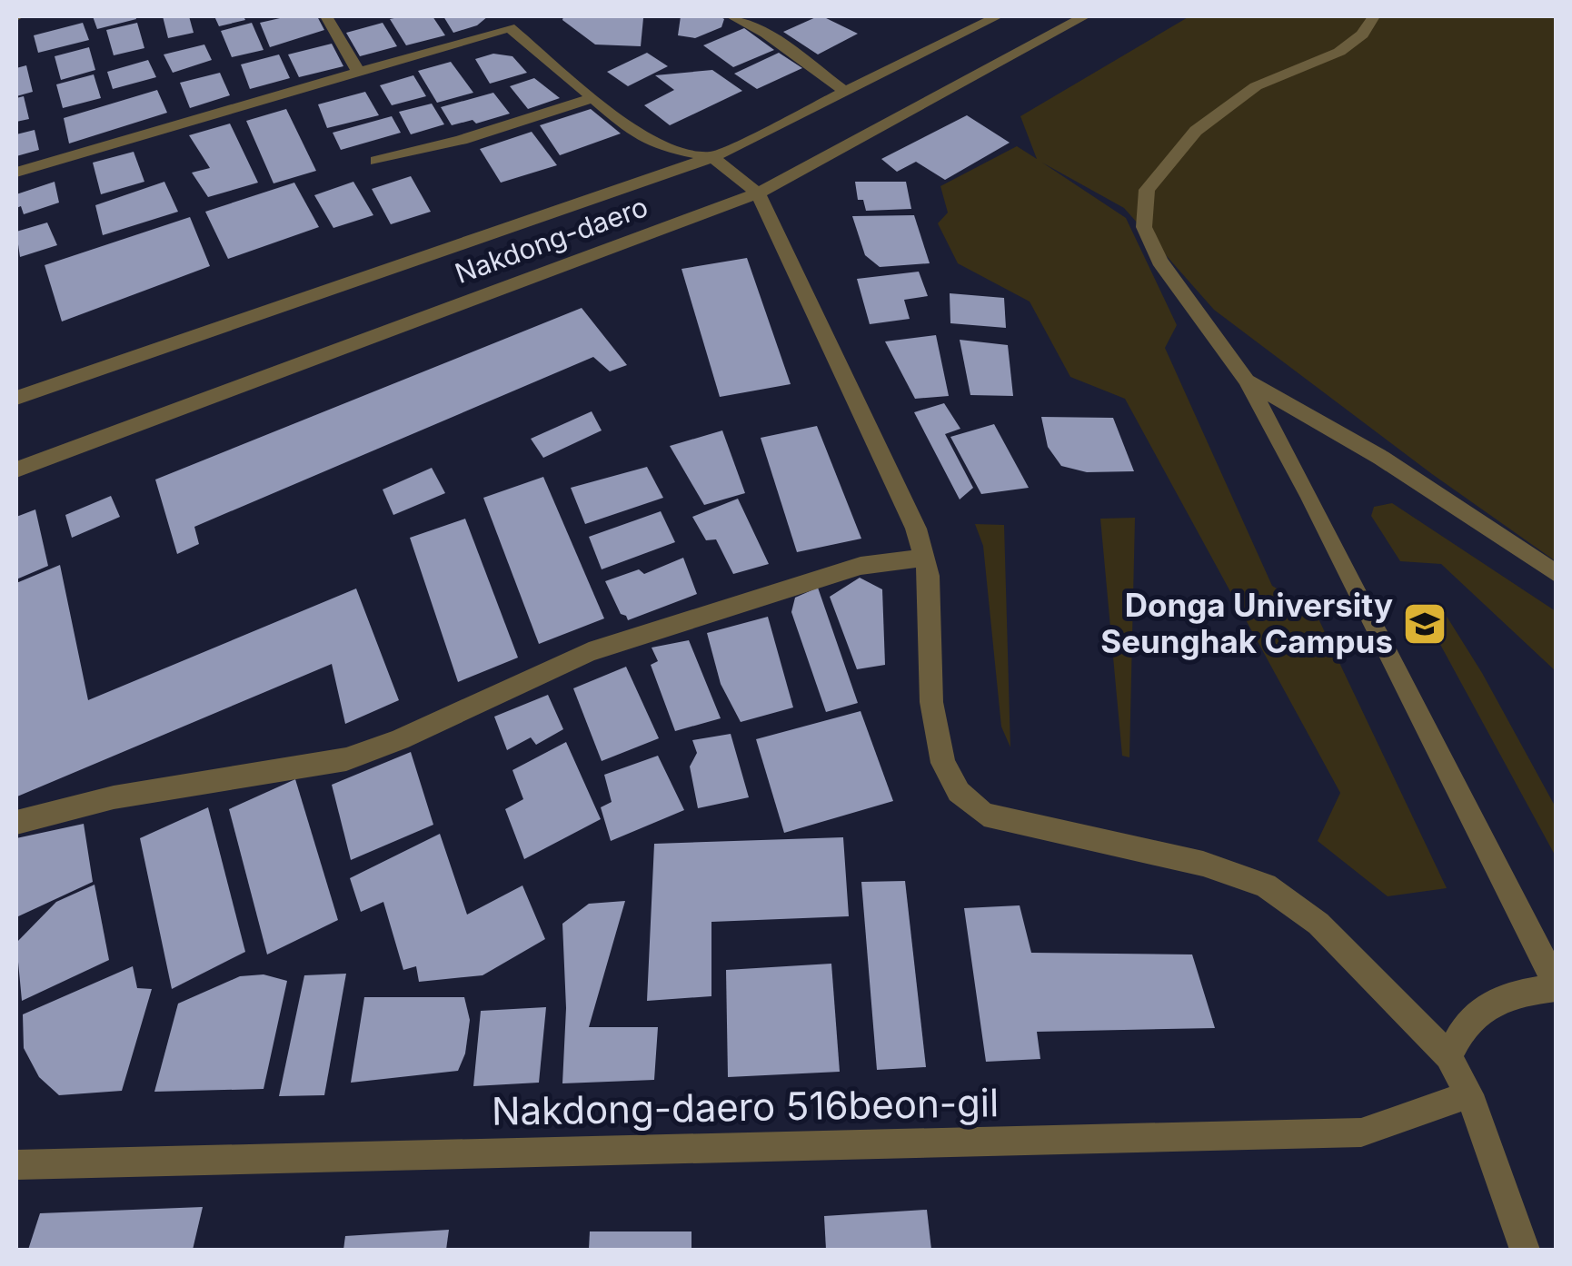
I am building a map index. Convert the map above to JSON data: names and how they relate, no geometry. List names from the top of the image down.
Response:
{
  "streets": {
    "street": ["Nakdong-daero", "Nakdong-daero 516beon-gil"]
  },
  "places": {
    "school or university": ["Donga University Seunghak Campus"]
  }
}
